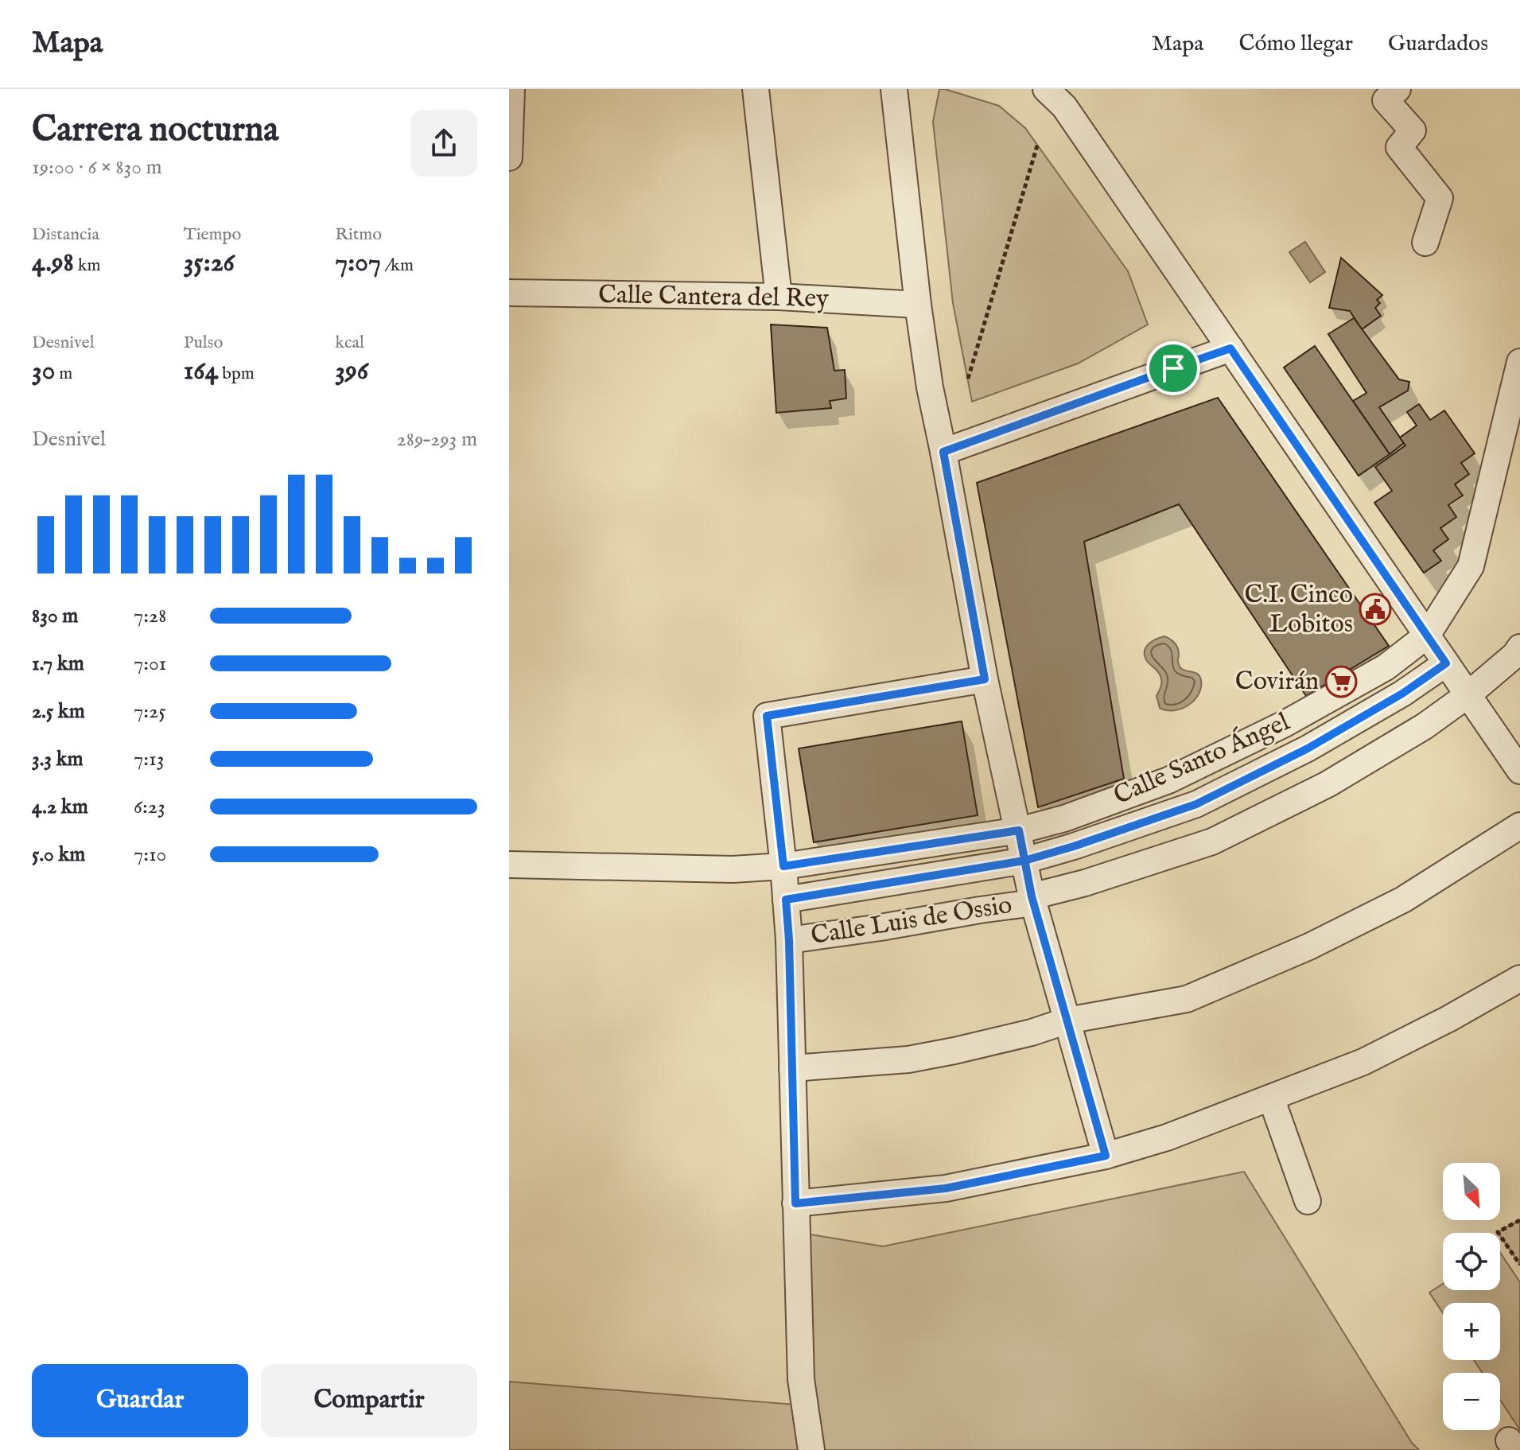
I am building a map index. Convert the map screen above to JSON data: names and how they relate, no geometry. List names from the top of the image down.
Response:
{
  "streets": {
    "street": ["Calle Cantera del Rey", "Calle Santo Ángel", "Calle Luis de Ossio"]
  },
  "places": {
    "public building": ["C.I. Cinco Lobitos"],
    "supermarket": ["Covirán"]
  },
  "north": "bottom right",
  "page": {
    "header": "Mapa",
    "nav": ["Mapa", "Cómo llegar", "Guardados"],
    "heading": ["Carrera nocturna", "19:00 · 6 × 830 m"],
    "stats": [
      ["Distancia", "4.98 km"],
      ["Tiempo", "35:26"],
      ["Ritmo", "7:07 /km"],
      ["Desnivel", "30 m"],
      ["Pulso", "164 bpm"],
      ["kcal", "396"]
    ],
    "chart": ["Desnivel", "289–293 m"],
    "list": [
      {
        "name": "830 m",
        "note": "7:28"
      },
      {
        "name": "1.7 km",
        "note": "7:01"
      },
      {
        "name": "2.5 km",
        "note": "7:25"
      },
      {
        "name": "3.3 km",
        "note": "7:13"
      },
      {
        "name": "4.2 km",
        "note": "6:23"
      },
      {
        "name": "5.0 km",
        "note": "7:10"
      }
    ],
    "map_buttons": ["+", "−"],
    "buttons": ["Guardar", "Compartir"]
  }
}
